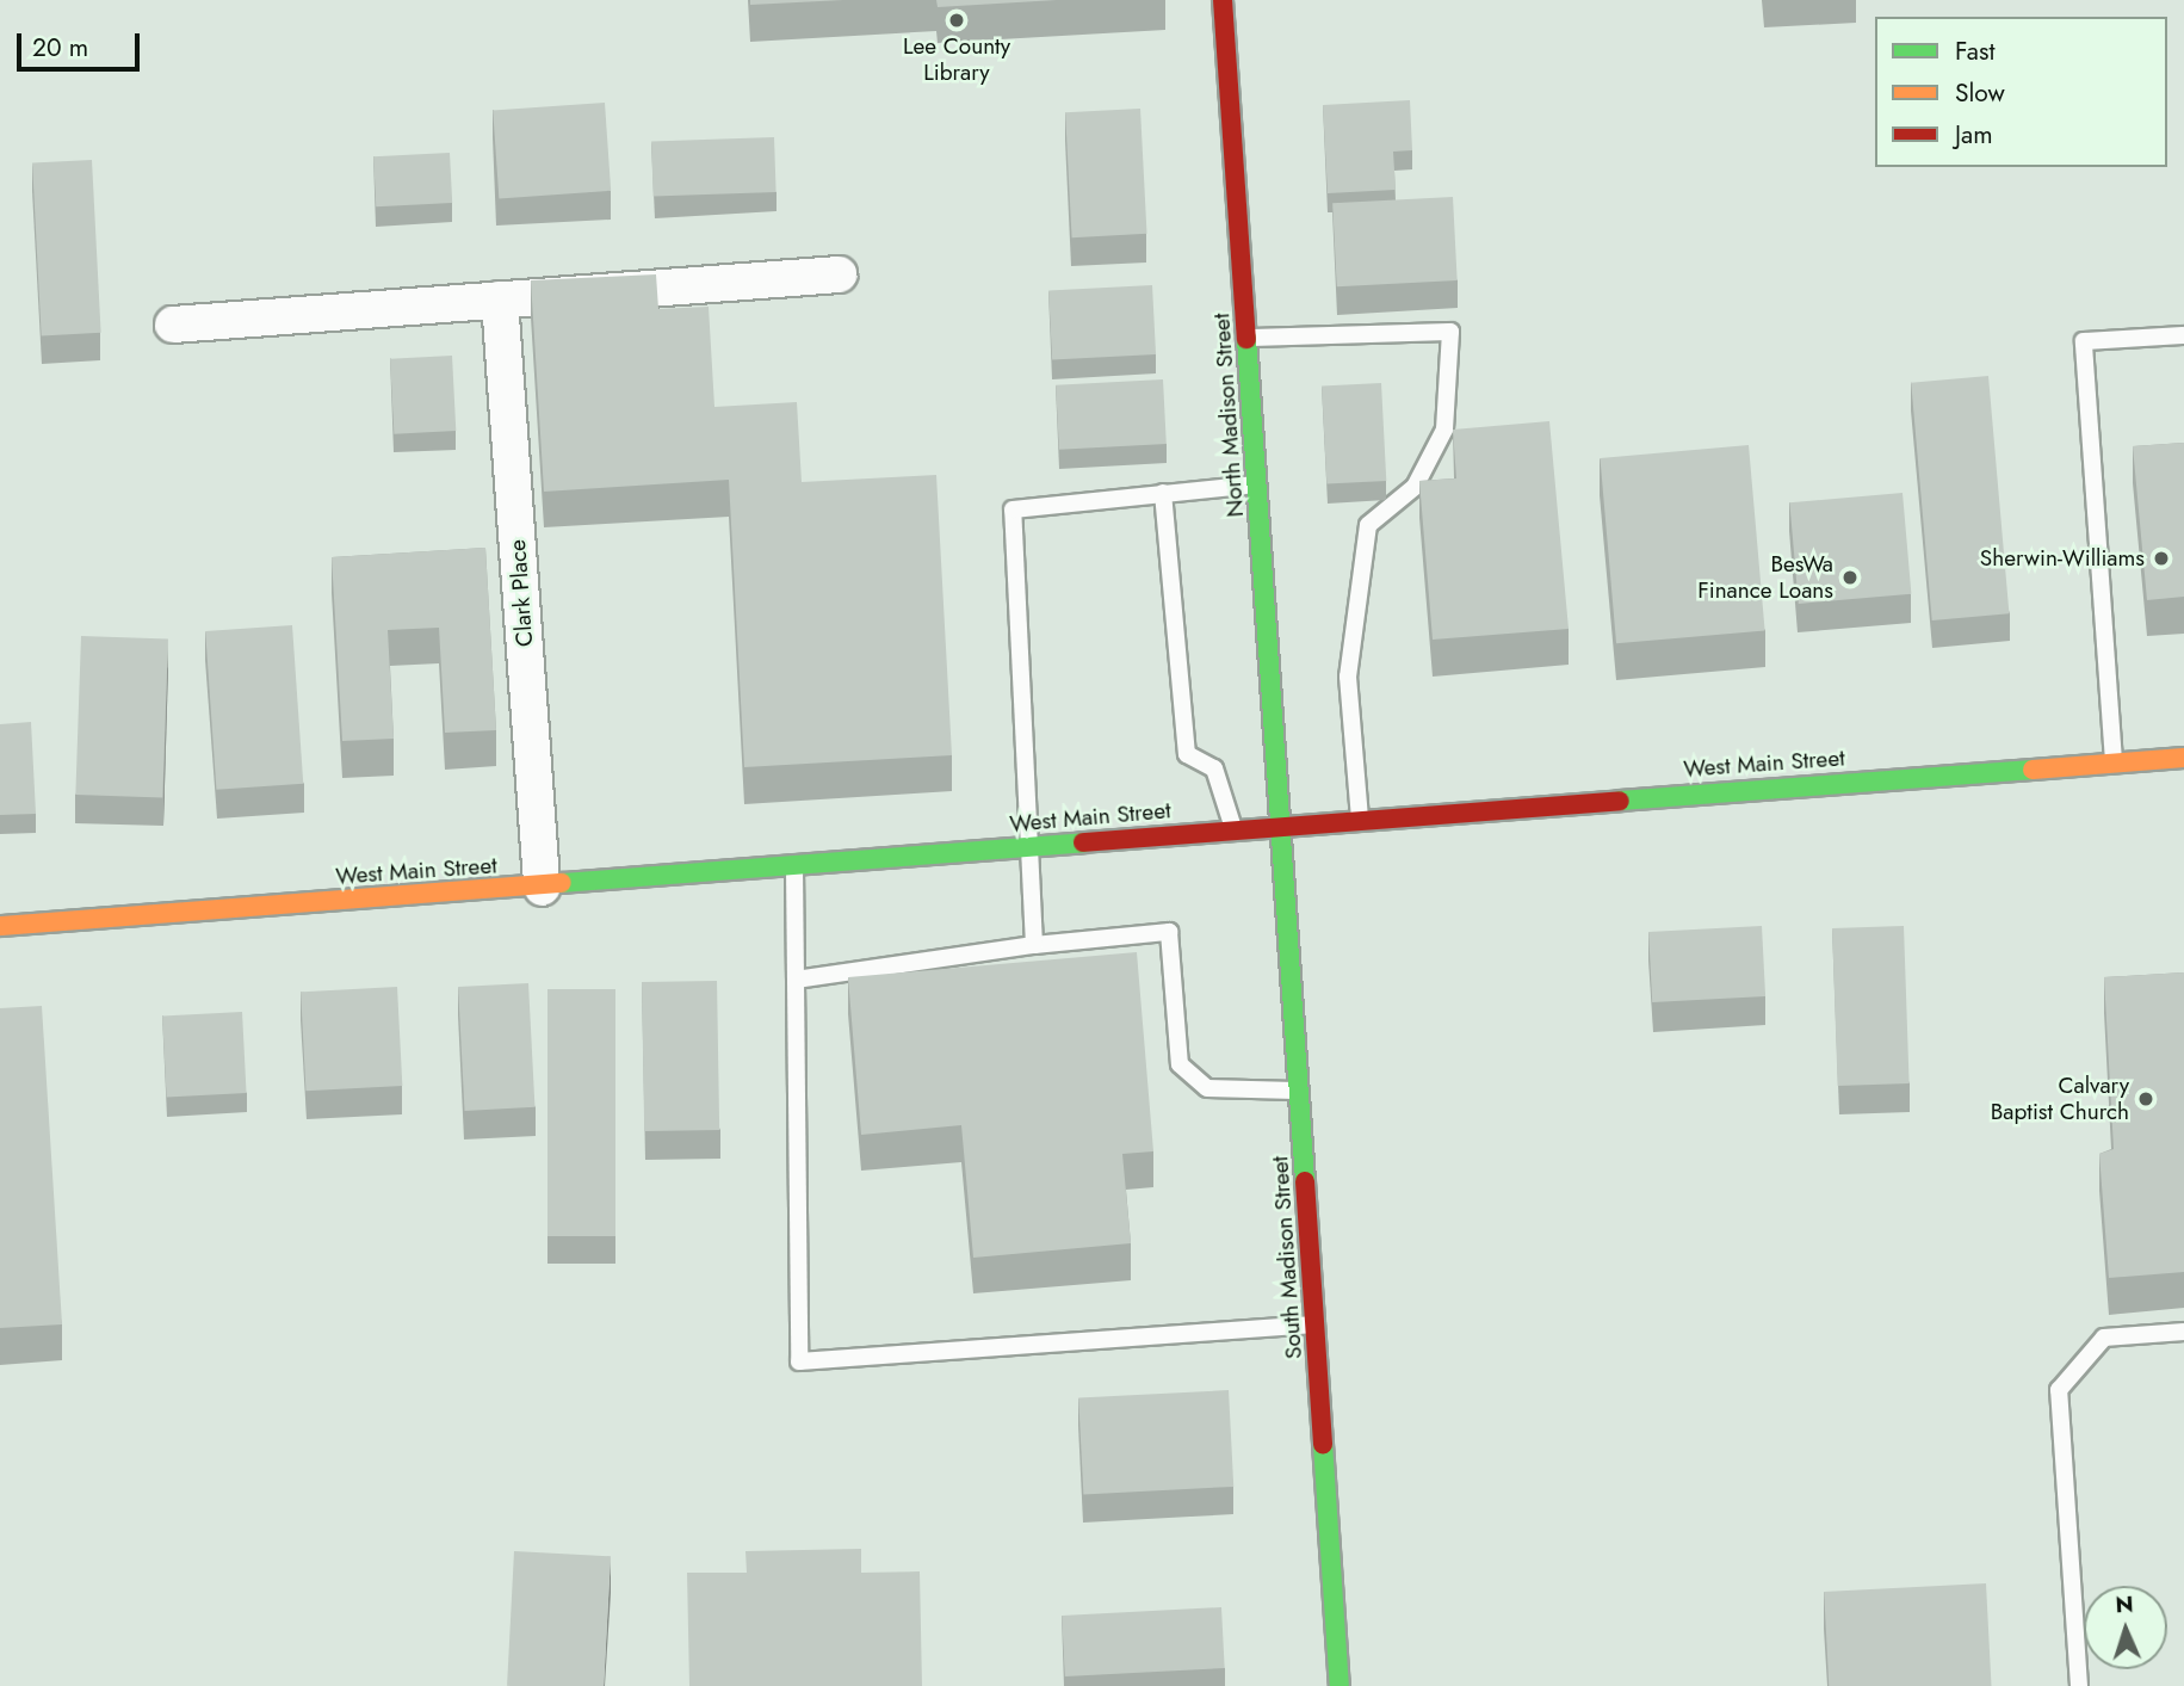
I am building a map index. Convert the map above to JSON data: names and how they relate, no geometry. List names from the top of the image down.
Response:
{
  "streets": {
    "main road": ["North Madison Street", "West Main Street", "South Madison Street"],
    "street": ["Clark Place"]
  },
  "crossings": [
    ["North Madison Street", "West Main Street"],
    ["North Madison Street", "South Madison Street"],
    ["Clark Place", "West Main Street"],
    ["West Main Street", "South Madison Street"]
  ],
  "places": [
    "Lee County Library",
    "Sherwin-Williams",
    "BesWa Finance Loans",
    "Calvary Baptist Church"
  ],
  "legend": ["Fast", "Slow", "Jam"],
  "scale_bar": "20 m",
  "north": "top"
}
